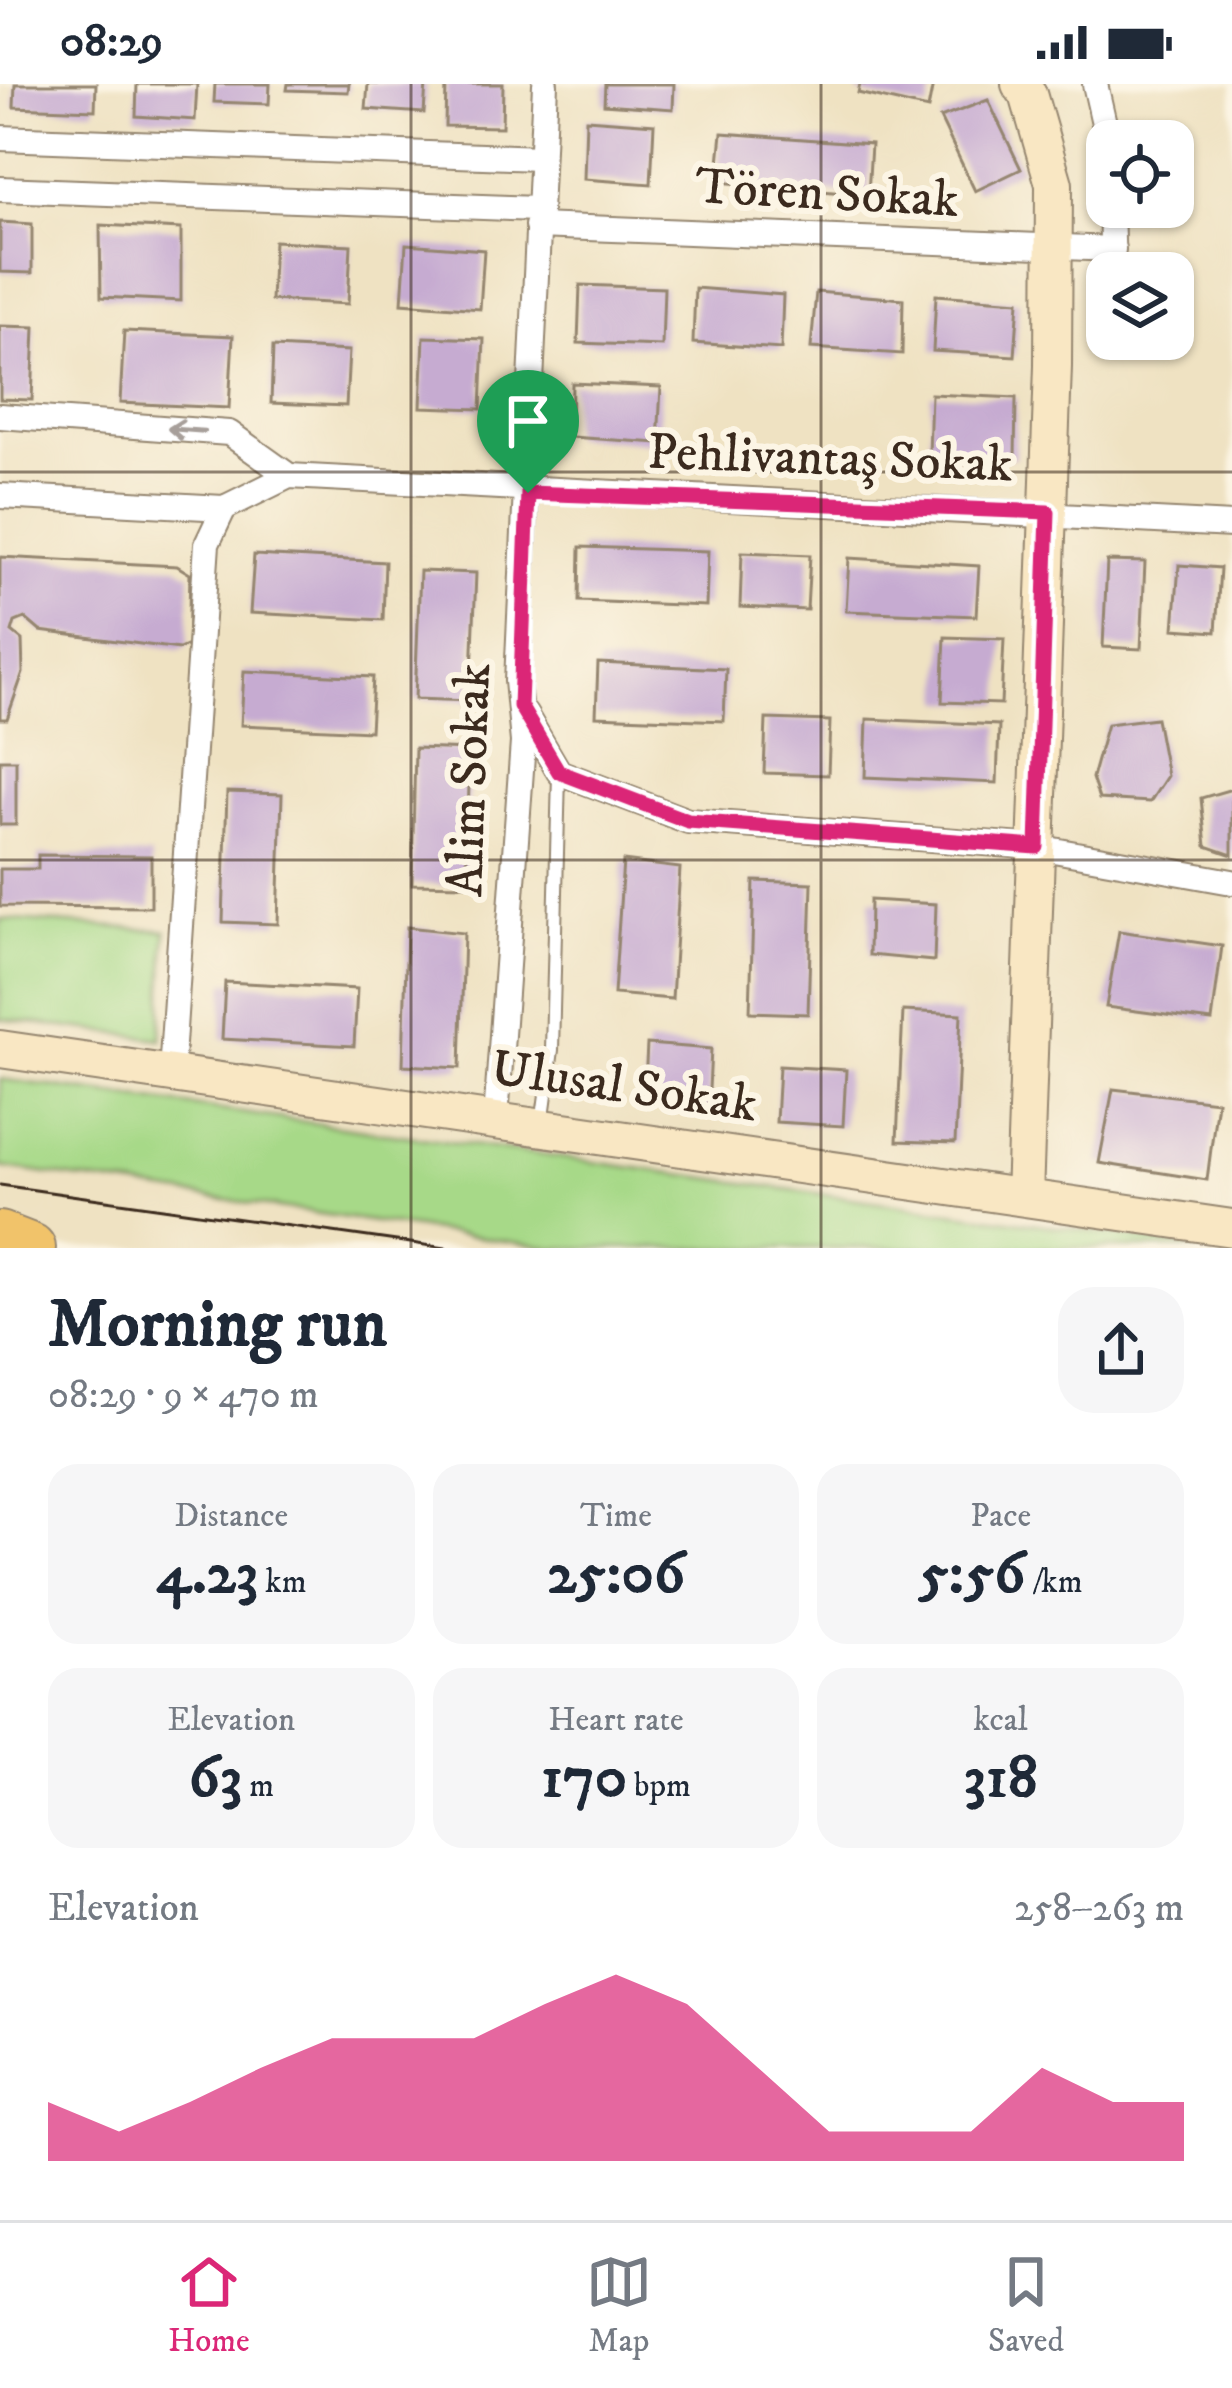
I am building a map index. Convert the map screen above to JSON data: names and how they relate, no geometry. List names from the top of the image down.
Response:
{
  "streets": {
    "street": [
      "Tören Sokak",
      "Pehlivantaş Sokak",
      "Alim Sokak",
      "Ulusal Sokak"
    ]
  },
  "crossings": [
    ["Tören Sokak", "Alim Sokak"],
    ["Pehlivantaş Sokak", "Alim Sokak"],
    ["Alim Sokak", "Ulusal Sokak"]
  ],
  "page": {
    "status": "08:29",
    "heading": ["Morning run", "08:29 · 9 × 470 m"],
    "stats": [
      ["Distance", "4.23 km"],
      ["Time", "25:06"],
      ["Pace", "5:56 /km"],
      ["Elevation", "63 m"],
      ["Heart rate", "170 bpm"],
      ["kcal", "318"]
    ],
    "chart": ["Elevation", "258–263 m"],
    "tabs": ["Home", "Map", "Saved"]
  }
}
